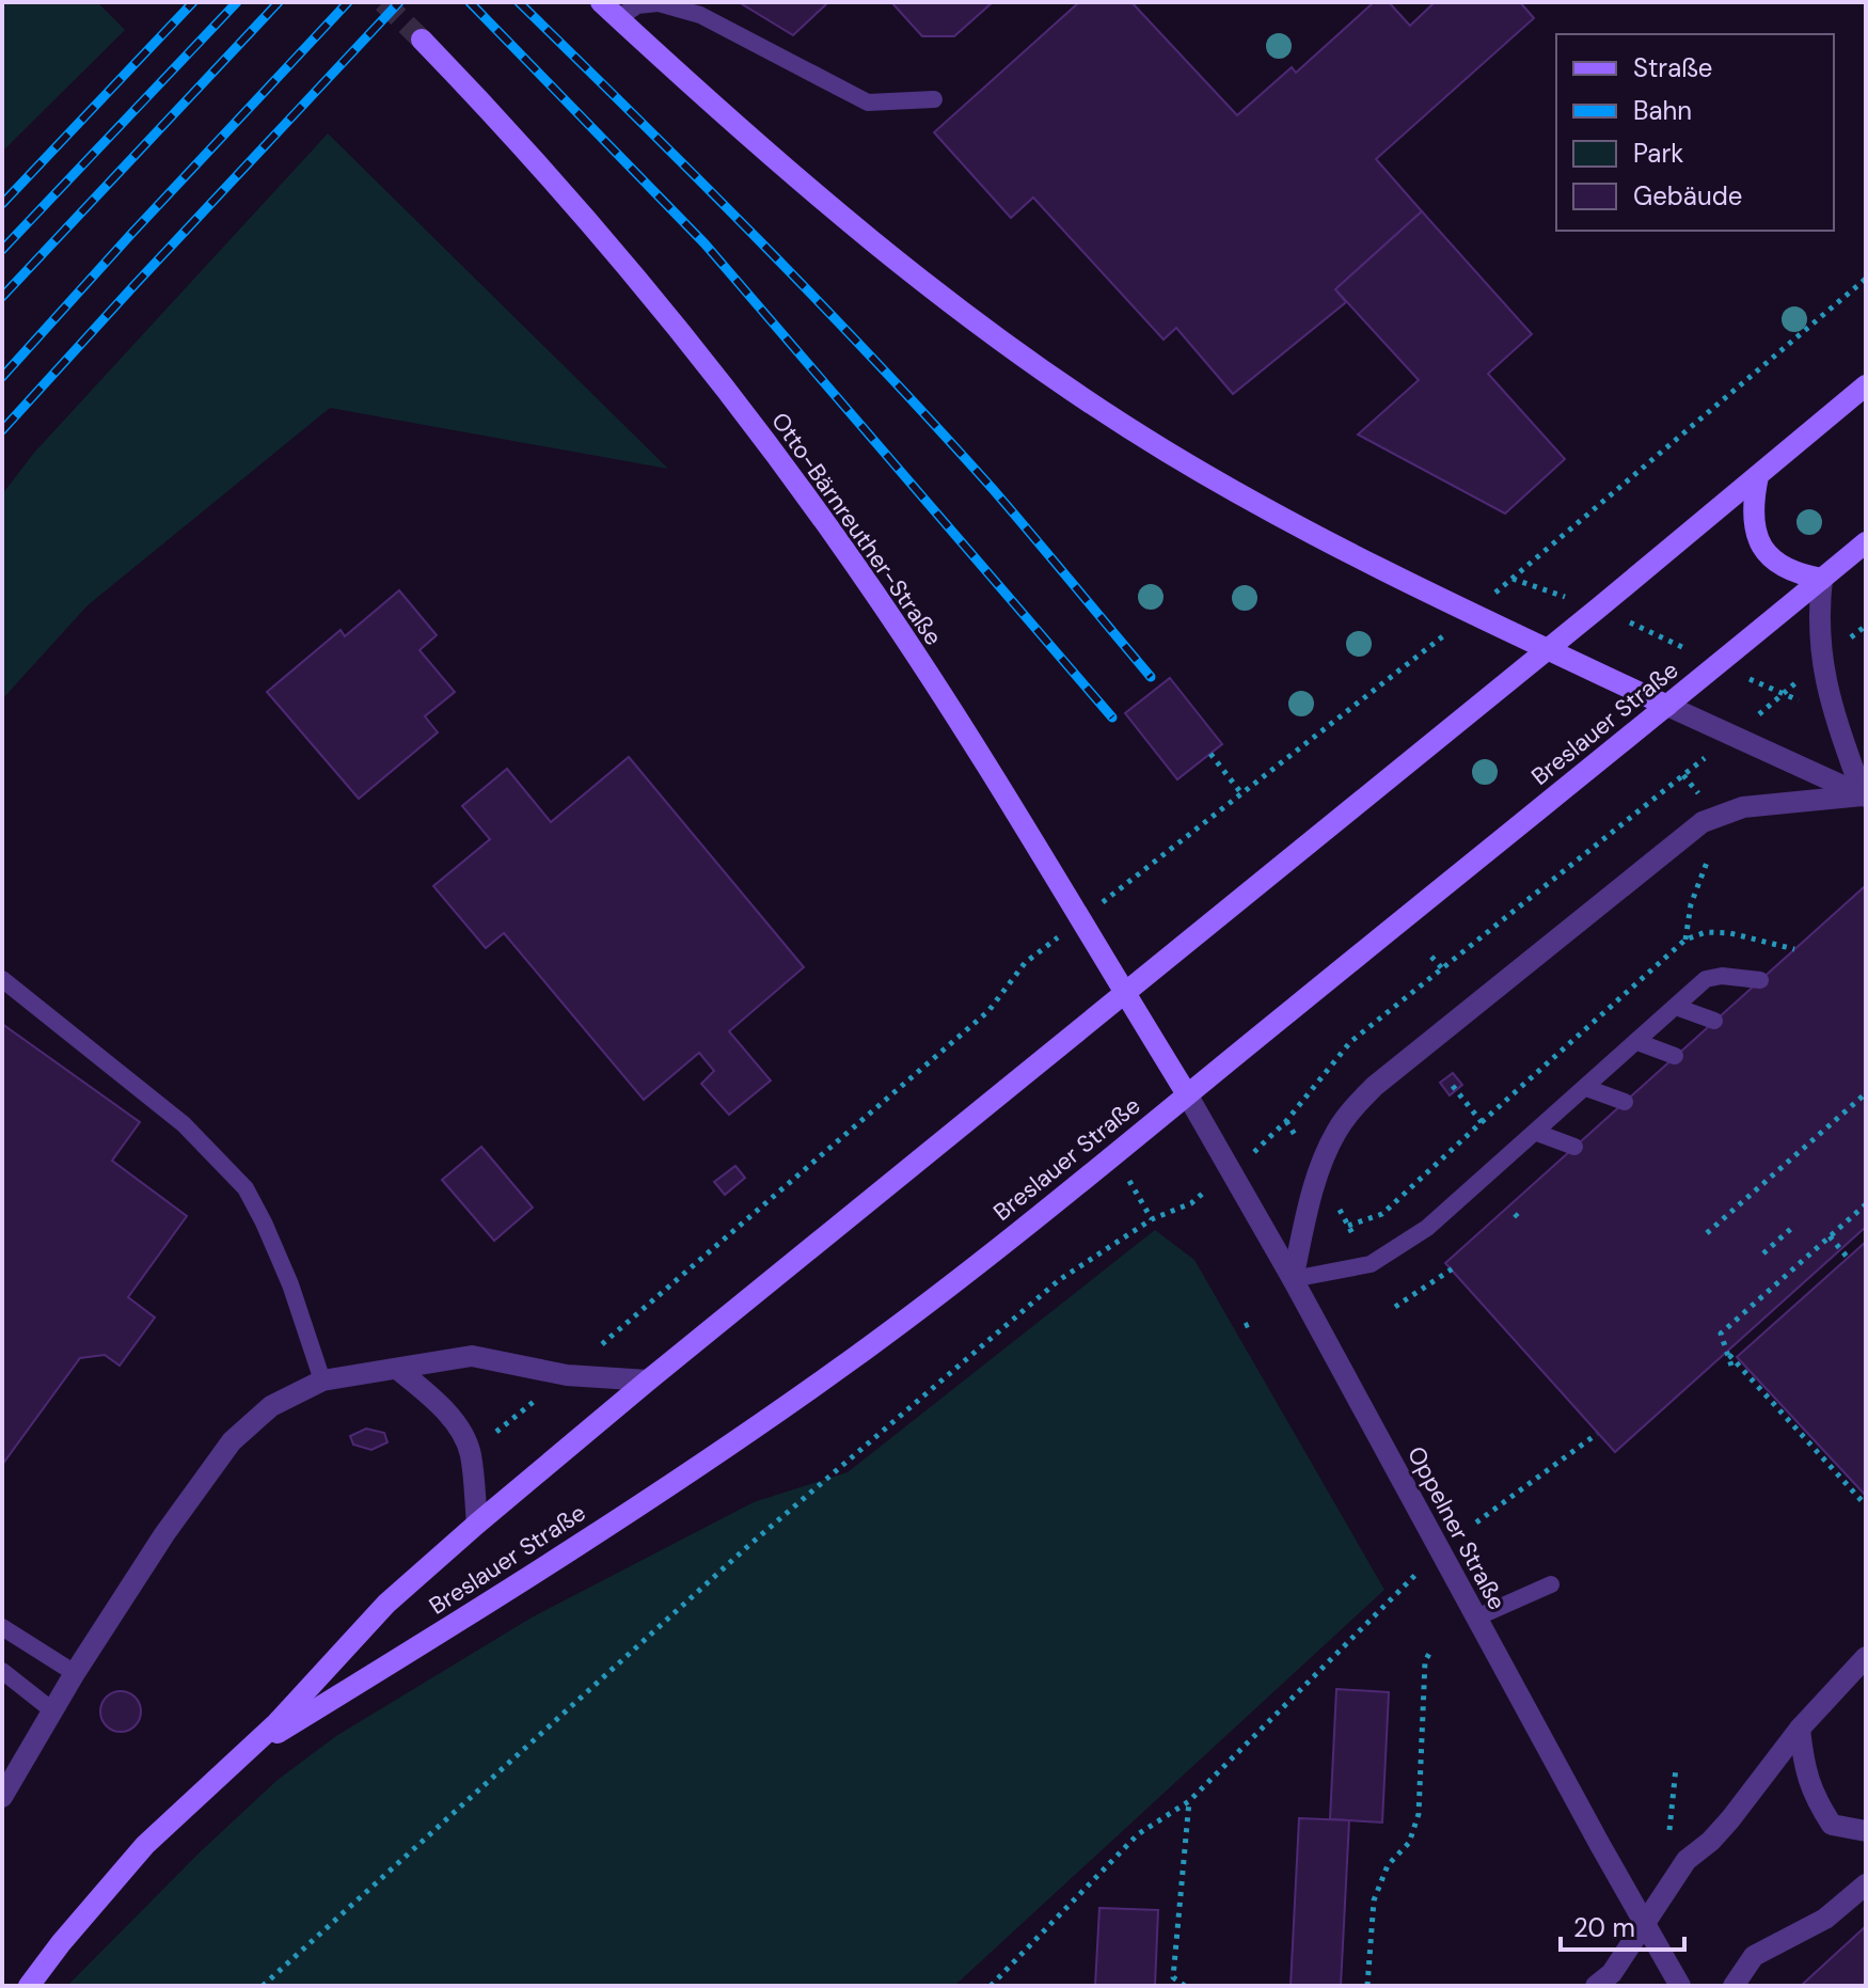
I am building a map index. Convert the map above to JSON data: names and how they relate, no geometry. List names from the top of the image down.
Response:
{
  "streets": {
    "main road": ["Otto-Bärnreuther-Straße", "Breslauer Straße"],
    "street": ["Oppelner Straße"]
  },
  "crossings": [
    ["Otto-Bärnreuther-Straße", "Breslauer Straße"],
    ["Otto-Bärnreuther-Straße", "Oppelner Straße"],
    ["Breslauer Straße", "Oppelner Straße"]
  ],
  "legend": [
    "Straße",
    "Bahn",
    "Park",
    "Gebäude"
  ],
  "scale_bar": "20 m"
}
